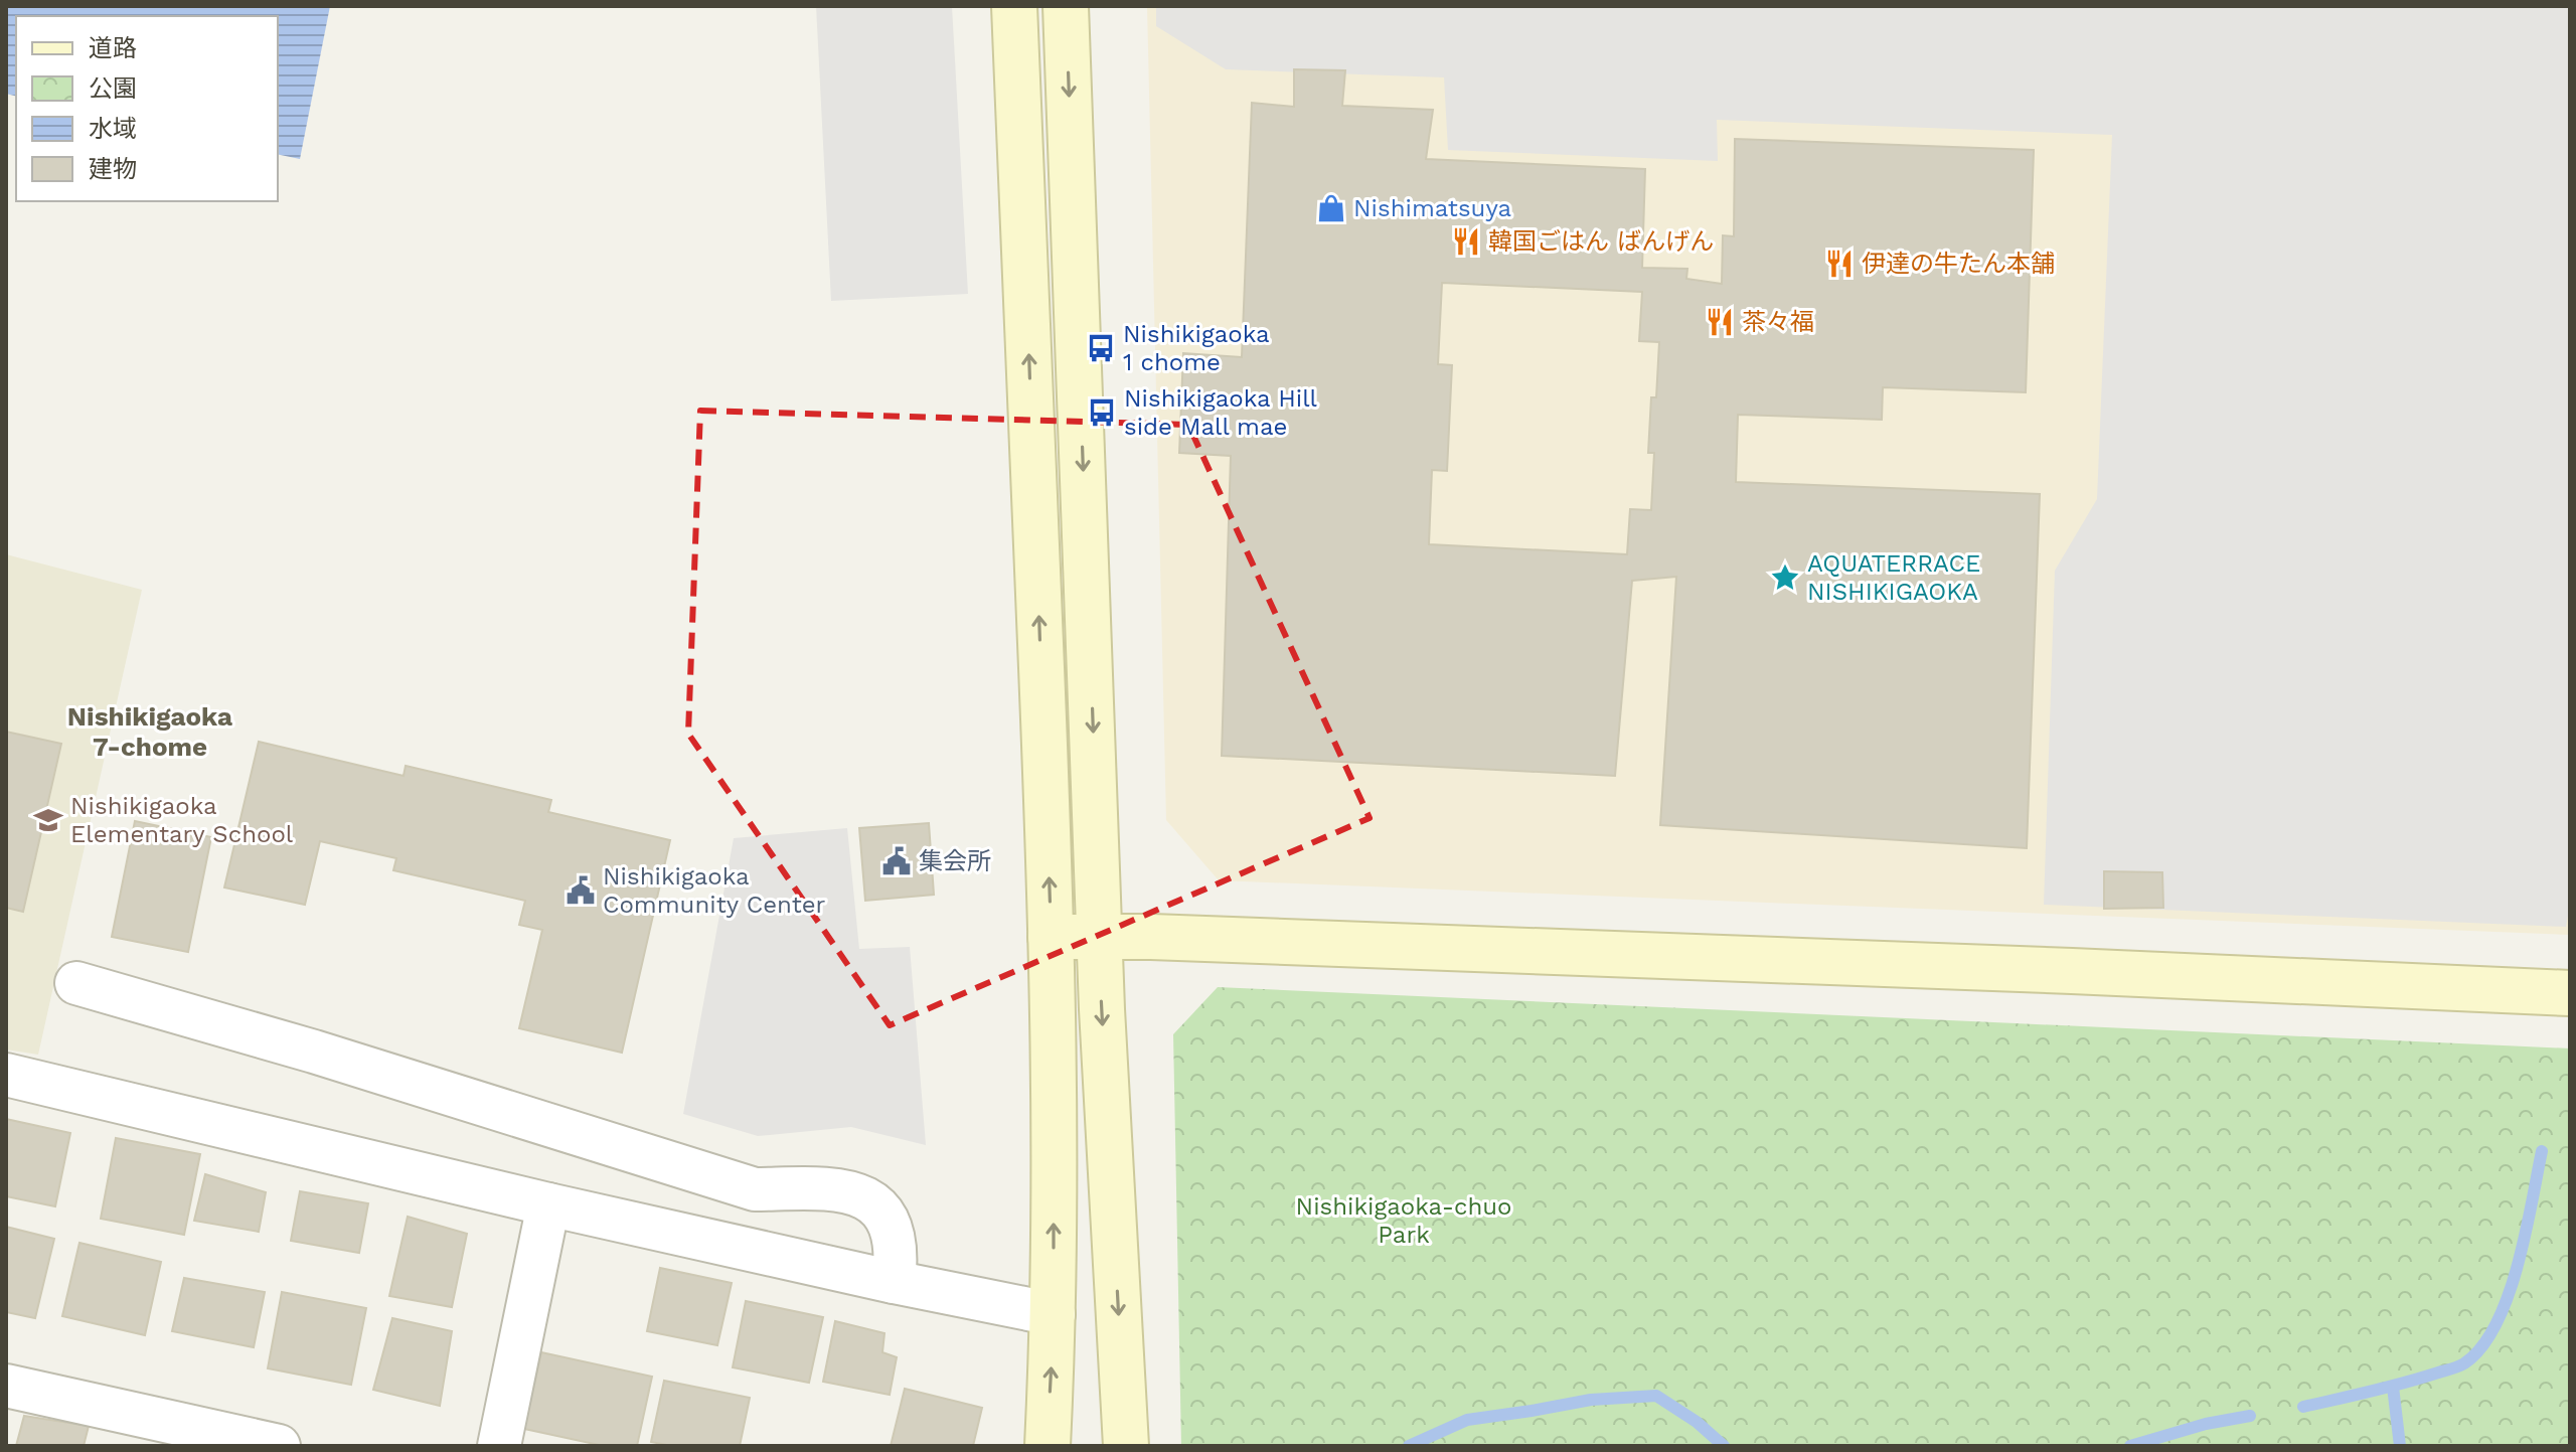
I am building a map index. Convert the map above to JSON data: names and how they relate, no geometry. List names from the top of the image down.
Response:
{
  "districts": ["Nishikigaoka 7-chome"],
  "parks": ["Nishikigaoka-chuo Park"],
  "places": {
    "shop": ["Nishimatsuya"],
    "restaurant": ["韓国ごはん ばんげん", "伊達の牛たん本舗", "茶々福"],
    "bus stop": ["Nishikigaoka 1 chome", "Nishikigaoka Hill side Mall mae"],
    "place": ["AQUATERRACE NISHIKIGAOKA"],
    "school or university": ["Nishikigaoka Elementary School"],
    "public building": ["集会所", "Nishikigaoka Community Center"]
  },
  "legend": [
    "道路",
    "公園",
    "水域",
    "建物"
  ]
}
